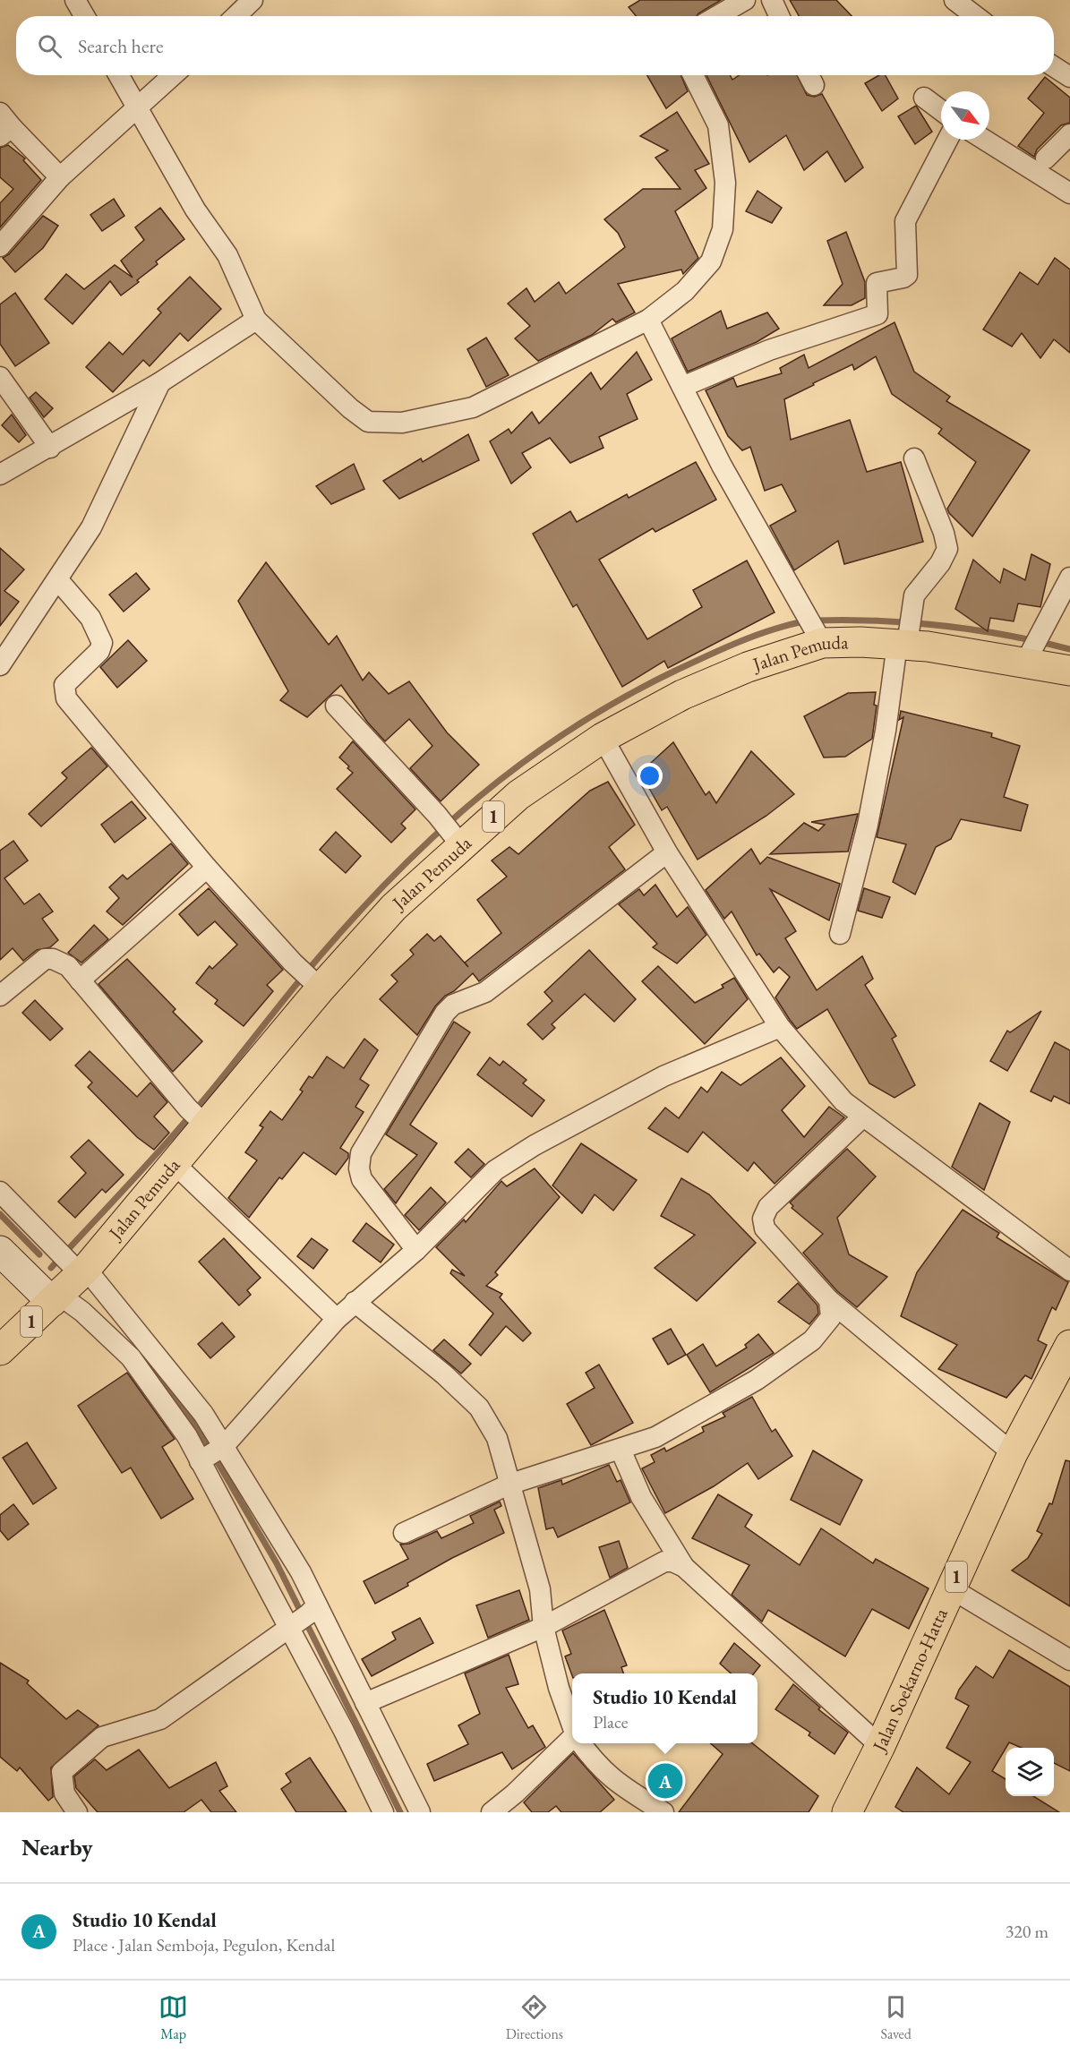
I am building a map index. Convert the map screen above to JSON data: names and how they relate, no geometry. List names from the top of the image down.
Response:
{
  "streets": {
    "highway": ["Jalan Pemuda", "1", "Jalan Soekarno-Hatta"]
  },
  "north": "bottom right",
  "page": {
    "search": "Search here",
    "popup": ["Studio 10 Kendal", "Place"],
    "pins": "A",
    "heading": "Nearby",
    "list": [
      {
        "mark": "A",
        "name": "Studio 10 Kendal",
        "note": "Place · Jalan Semboja, Pegulon, Kendal",
        "value": "320 m"
      }
    ],
    "nav": ["Map", "Directions", "Saved"]
  }
}
